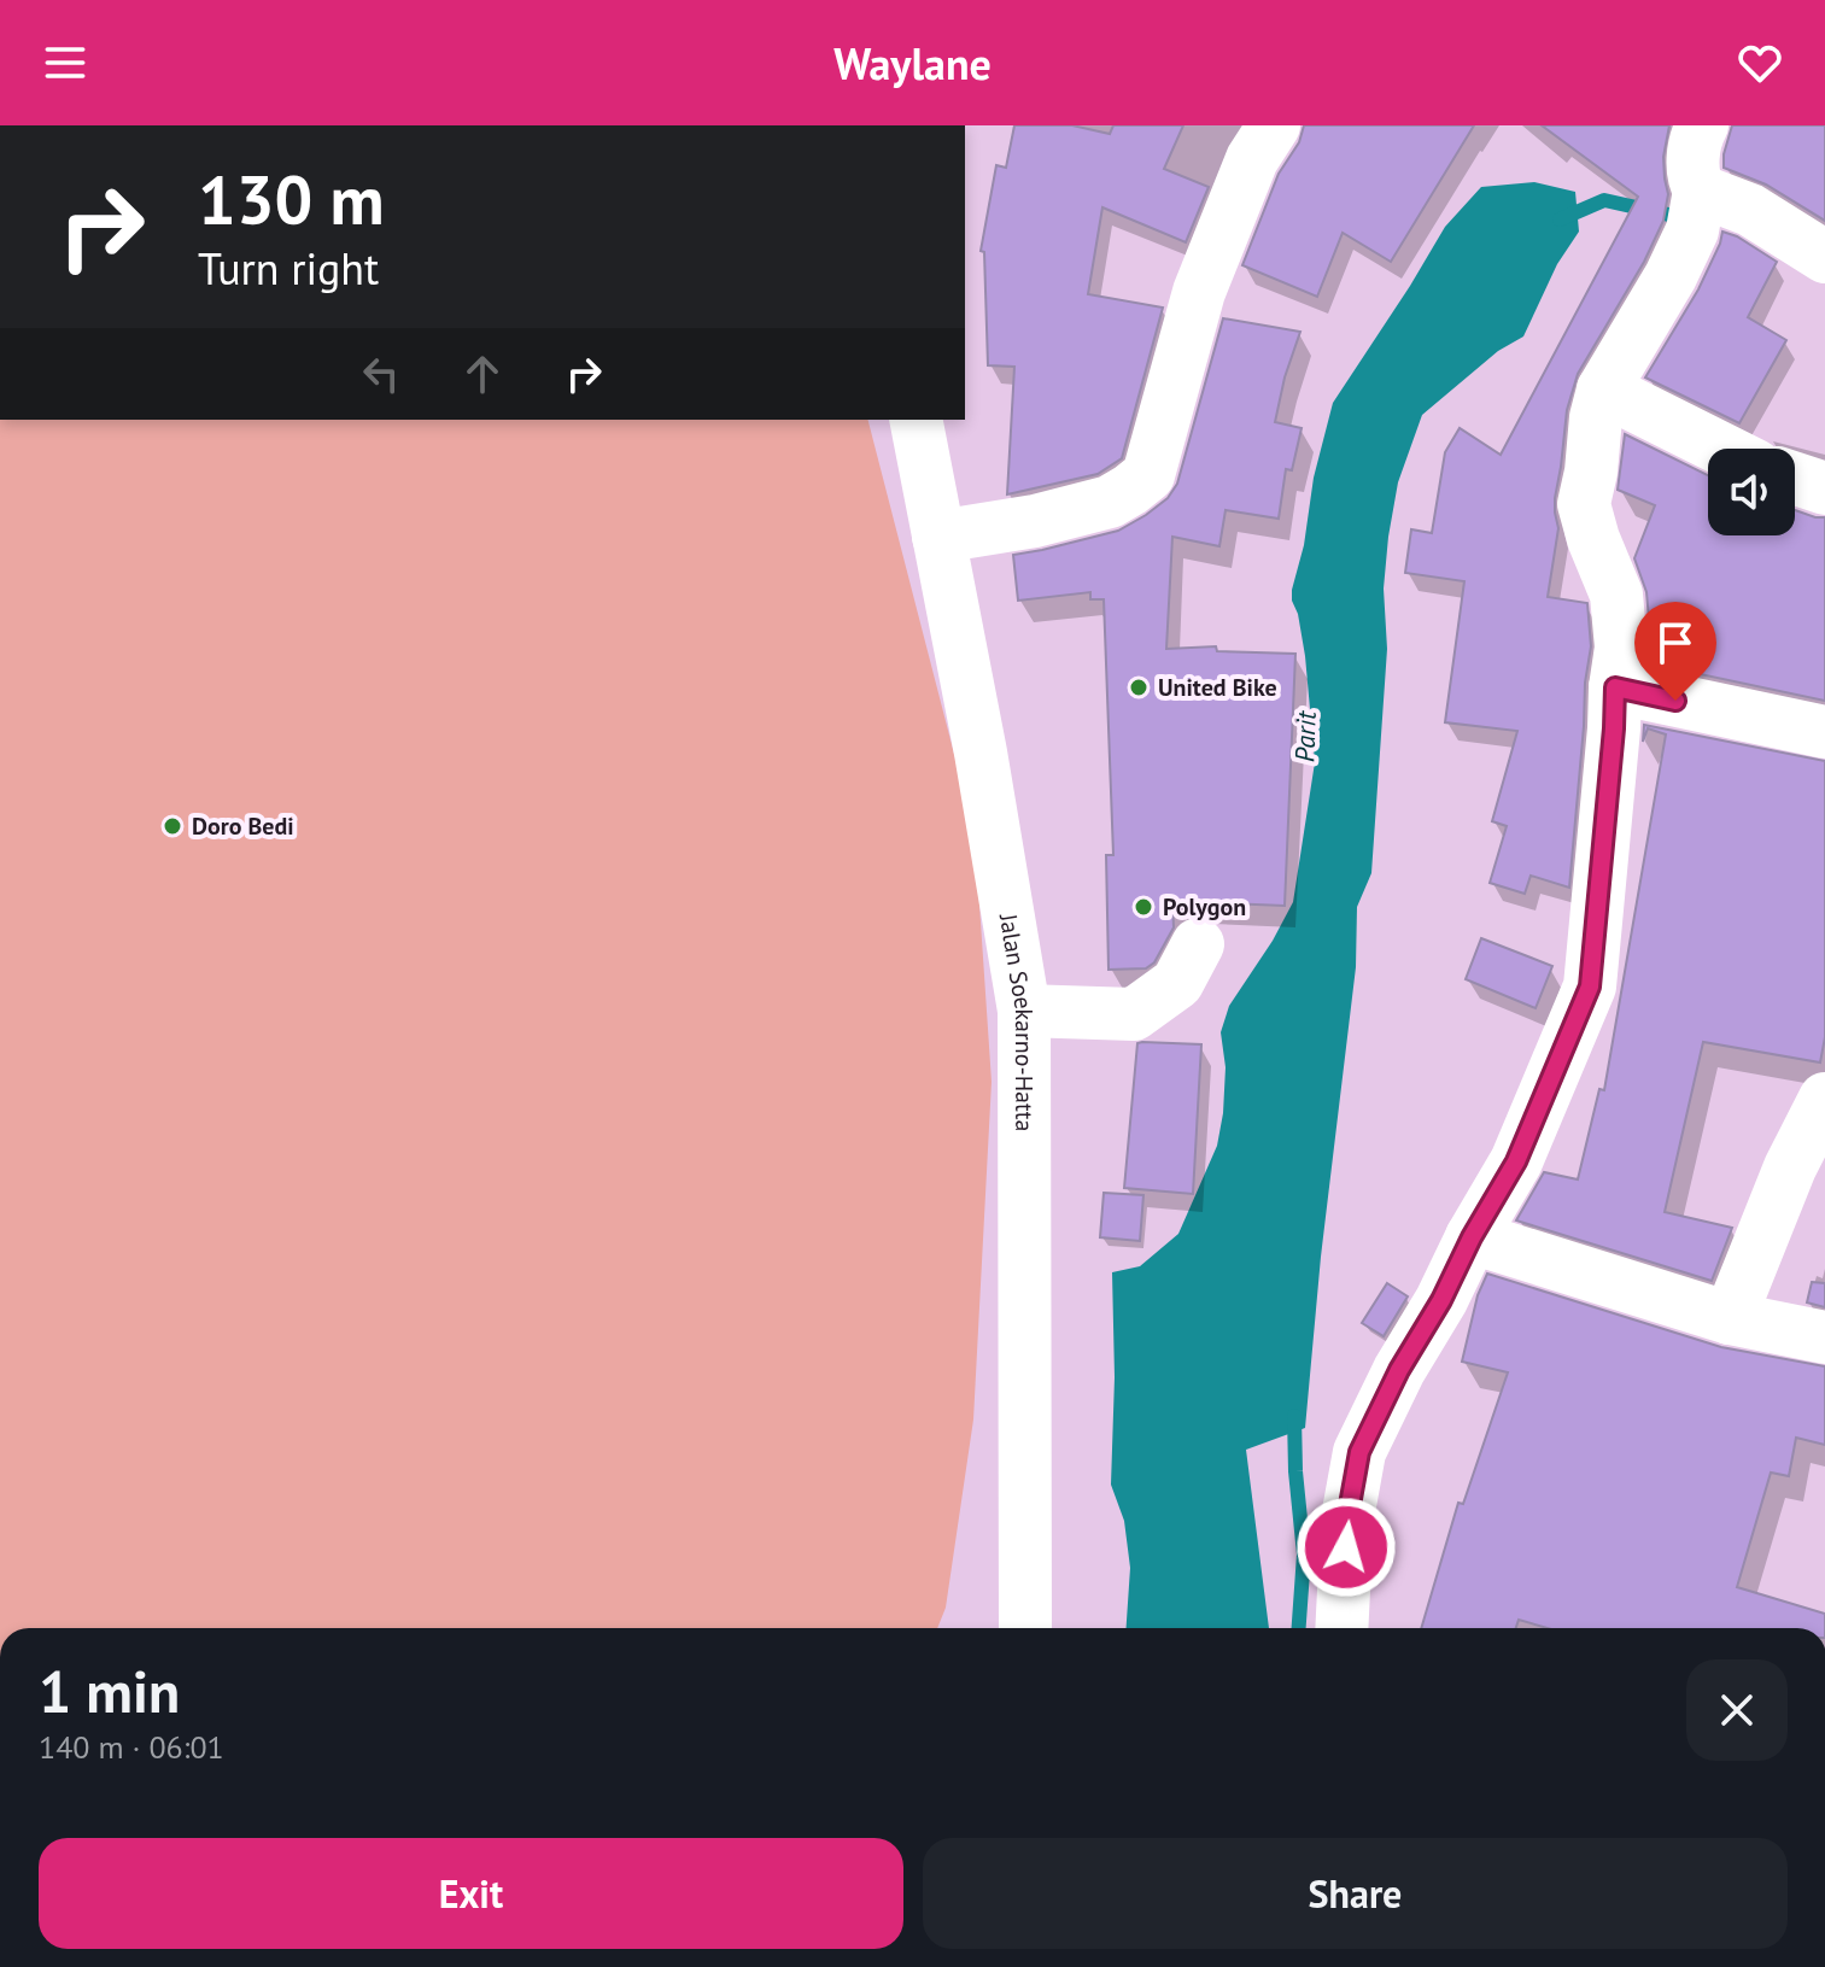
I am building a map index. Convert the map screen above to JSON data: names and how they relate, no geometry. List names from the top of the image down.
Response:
{
  "streets": {
    "main road": ["Jalan Soekarno-Hatta"]
  },
  "water": ["Parit"],
  "places": ["United Bike", "Doro Bedi", "Polygon"],
  "page": {
    "header": "Waylane",
    "turn": ["130 m", "Turn right"],
    "heading": ["1 min", "140 m · 06:01"],
    "buttons": ["Exit", "Share"]
  }
}
